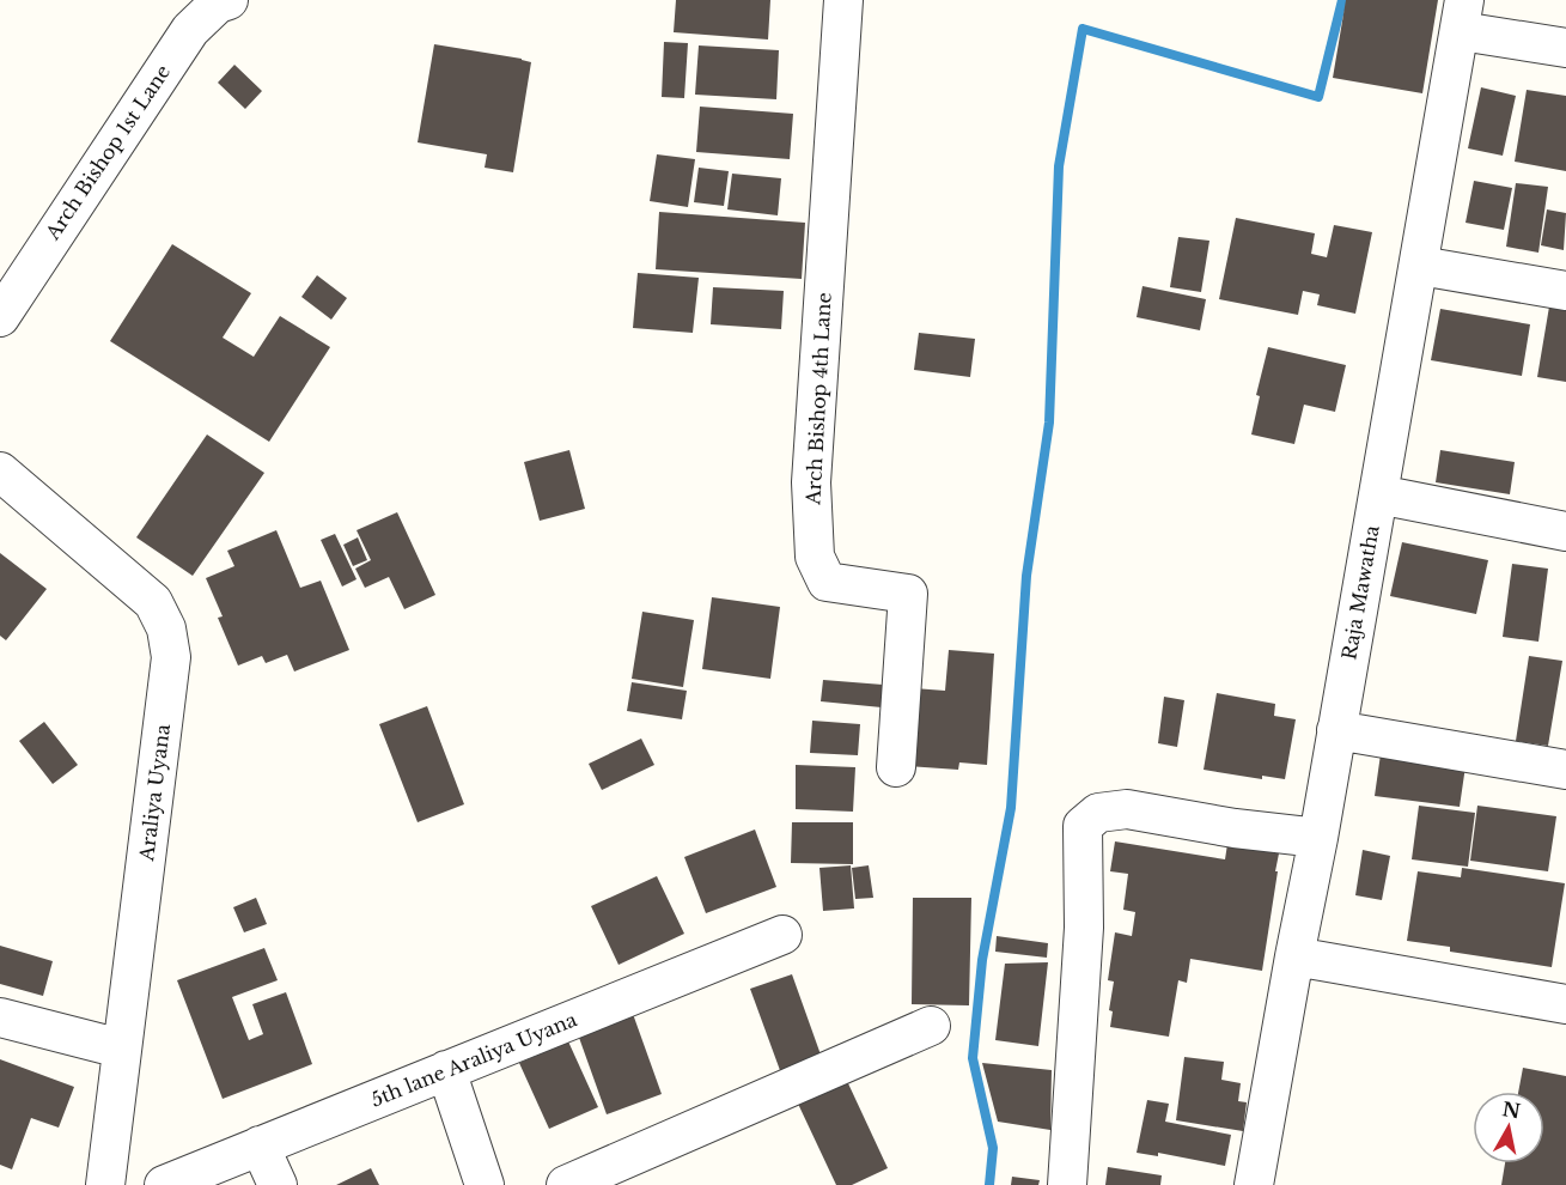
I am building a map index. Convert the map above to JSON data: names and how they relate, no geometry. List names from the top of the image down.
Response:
{
  "streets": {
    "street": [
      "Arch Bishop 1st Lane",
      "Arch Bishop 4th Lane",
      "Raja Mawatha",
      "Araliya Uyana",
      "5th lane Araliya Uyana"
    ]
  },
  "north": "top"
}
